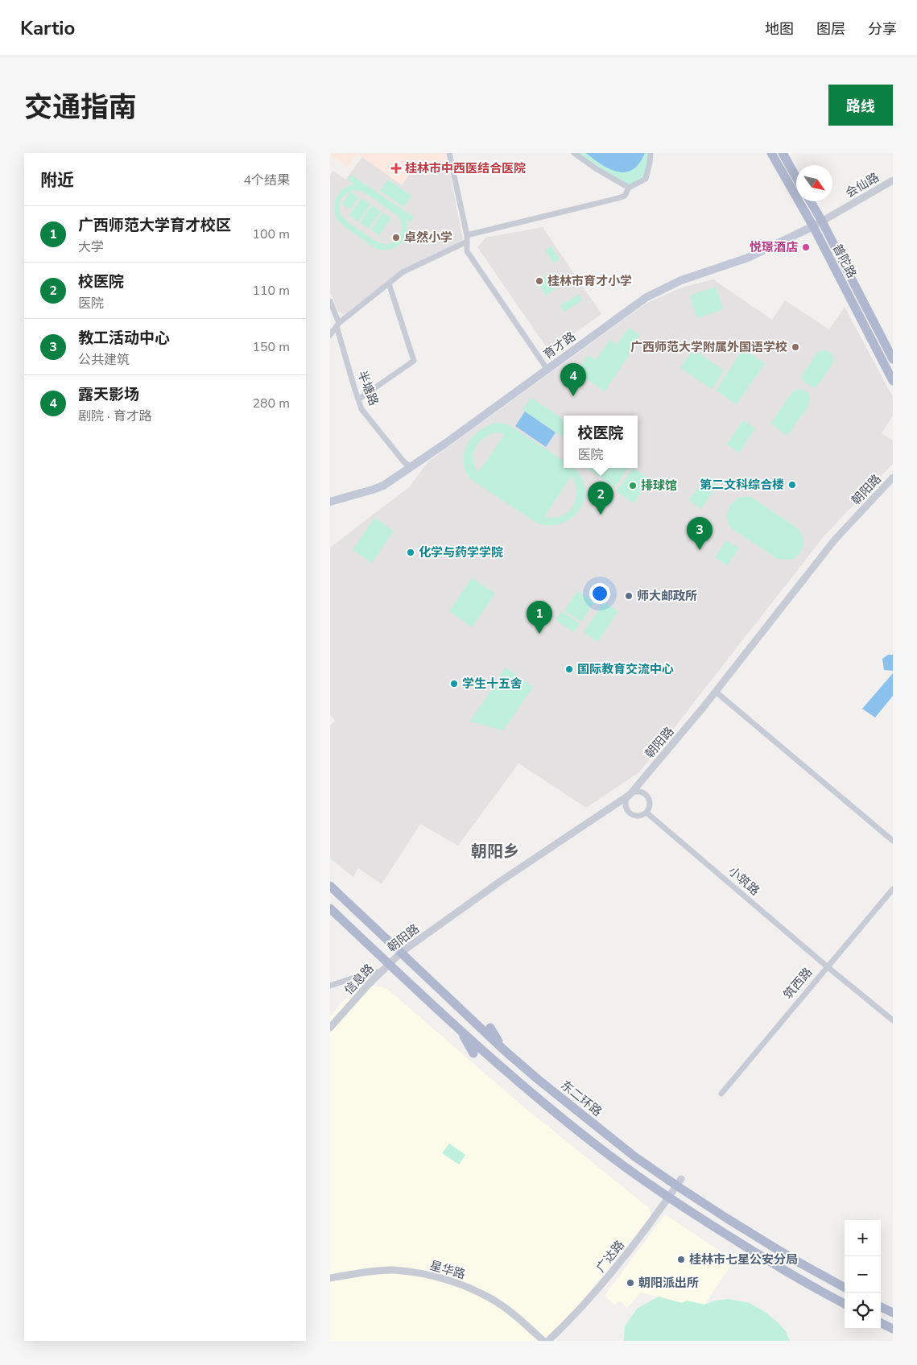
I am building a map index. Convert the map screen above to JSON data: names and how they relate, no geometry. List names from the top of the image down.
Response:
{
  "streets": {
    "main road": ["普陀路", "育才路", "东二环路"],
    "street": [
      "会仙路",
      "半塘路",
      "朝阳路",
      "小筑路",
      "信息路",
      "筑西路",
      "广达路",
      "星华路"
    ]
  },
  "crossings": [
    ["会仙路", "普陀路"],
    ["会仙路", "育才路"],
    ["普陀路", "育才路"],
    ["育才路", "半塘路"],
    ["朝阳路", "小筑路"],
    ["朝阳路", "信息路"],
    ["朝阳路", "东二环路"],
    ["小筑路", "筑西路"],
    ["东二环路", "广达路"]
  ],
  "districts": ["朝阳乡"],
  "places": {
    "health": ["桂林市中西医结合医院"],
    "other": [
      "卓然小学",
      "悦璟酒店",
      "桂林市育才小学",
      "广西师范大学附属外国语学校",
      "第二文科综合楼",
      "排球馆",
      "化学与药学学院",
      "师大邮政所",
      "国际教育交流中心",
      "学生十五舍",
      "桂林市七星公安分局",
      "朝阳派出所"
    ]
  },
  "north": "bottom right",
  "page": {
    "header": "Kartio",
    "nav": ["地图", "图层", "分享"],
    "title": "交通指南",
    "buttons": "路线",
    "heading": ["附近", "4个结果"],
    "list": [
      {
        "mark": "1",
        "name": "广西师范大学育才校区",
        "note": "大学",
        "value": "100 m"
      },
      {
        "mark": "2",
        "name": "校医院",
        "note": "医院",
        "value": "110 m"
      },
      {
        "mark": "3",
        "name": "教工活动中心",
        "note": "公共建筑",
        "value": "150 m"
      },
      {
        "mark": "4",
        "name": "露天影场",
        "note": "剧院 · 育才路",
        "value": "280 m"
      }
    ],
    "pins": [
      "4",
      "2",
      "3",
      "1"
    ],
    "popup": ["校医院", "医院"],
    "map_buttons": ["+", "−"]
  }
}
